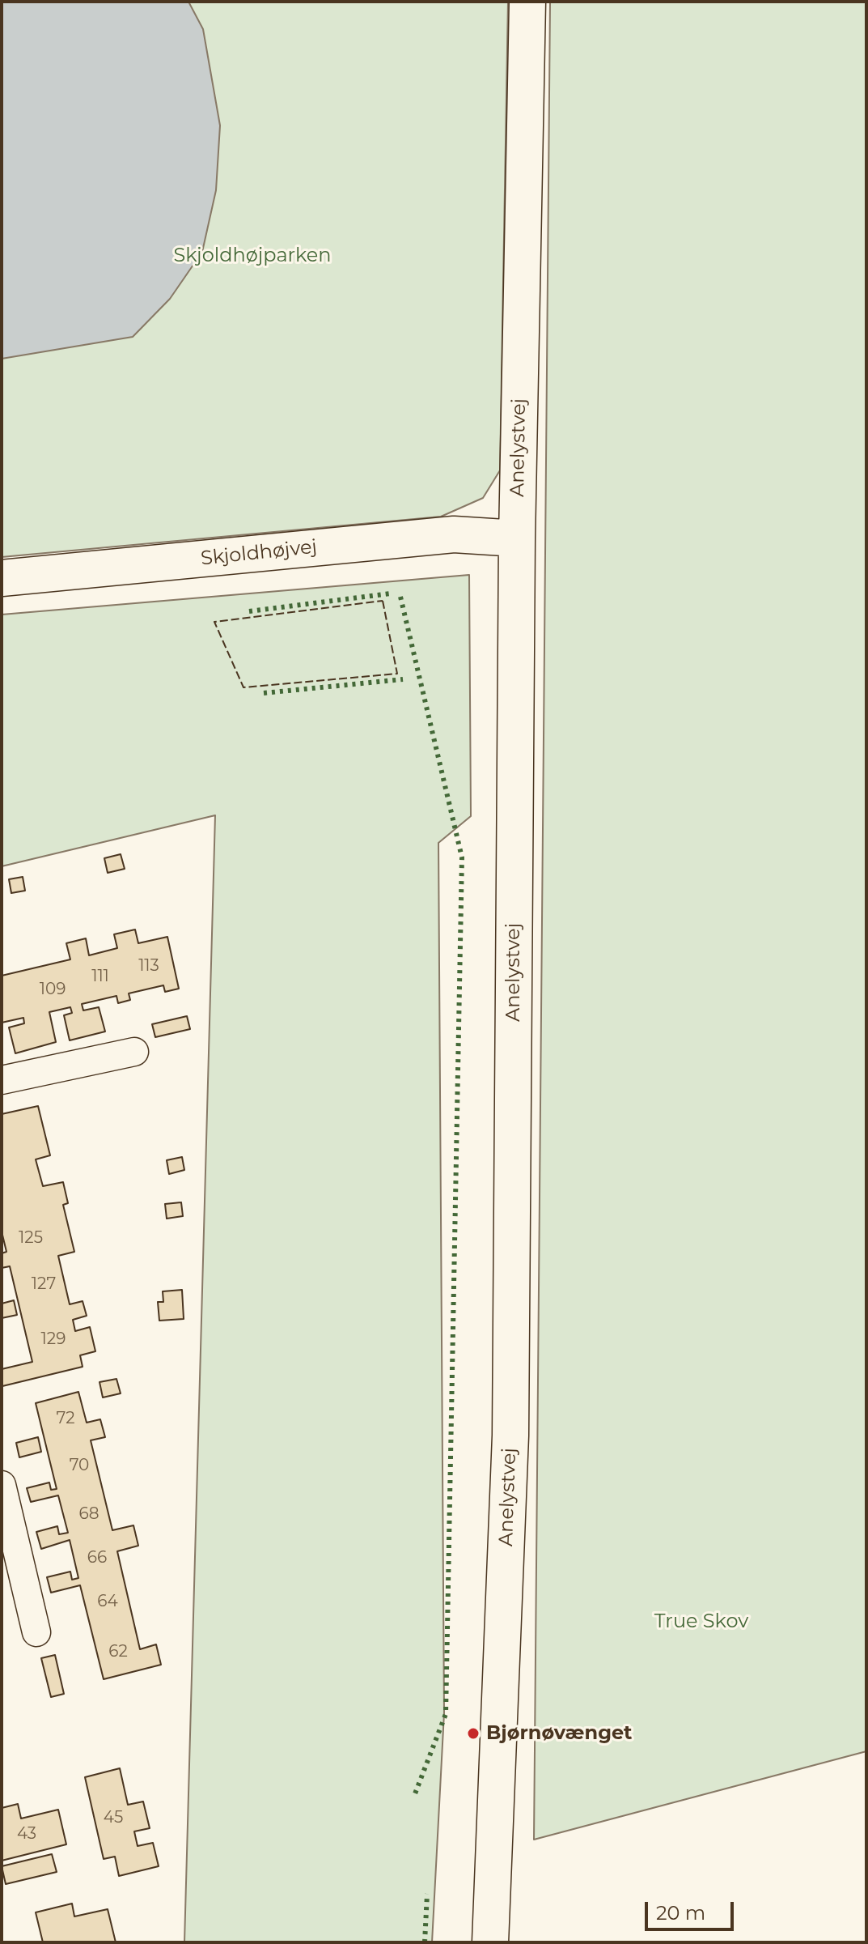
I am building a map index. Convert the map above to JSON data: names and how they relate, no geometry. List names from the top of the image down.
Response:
{
  "streets": {
    "street": ["Anelystvej", "Skjoldhøjvej"]
  },
  "crossings": [
    ["Anelystvej", "Skjoldhøjvej"]
  ],
  "parks": ["Skjoldhøjparken", "True Skov"],
  "places": ["Bjørnøvænget"],
  "house_numbers": [
    "113",
    "111",
    "109",
    "125",
    "127",
    "129",
    "72",
    "70",
    "68",
    "66",
    "64",
    "62",
    "45",
    "43"
  ],
  "scale_bar": "20 m"
}
